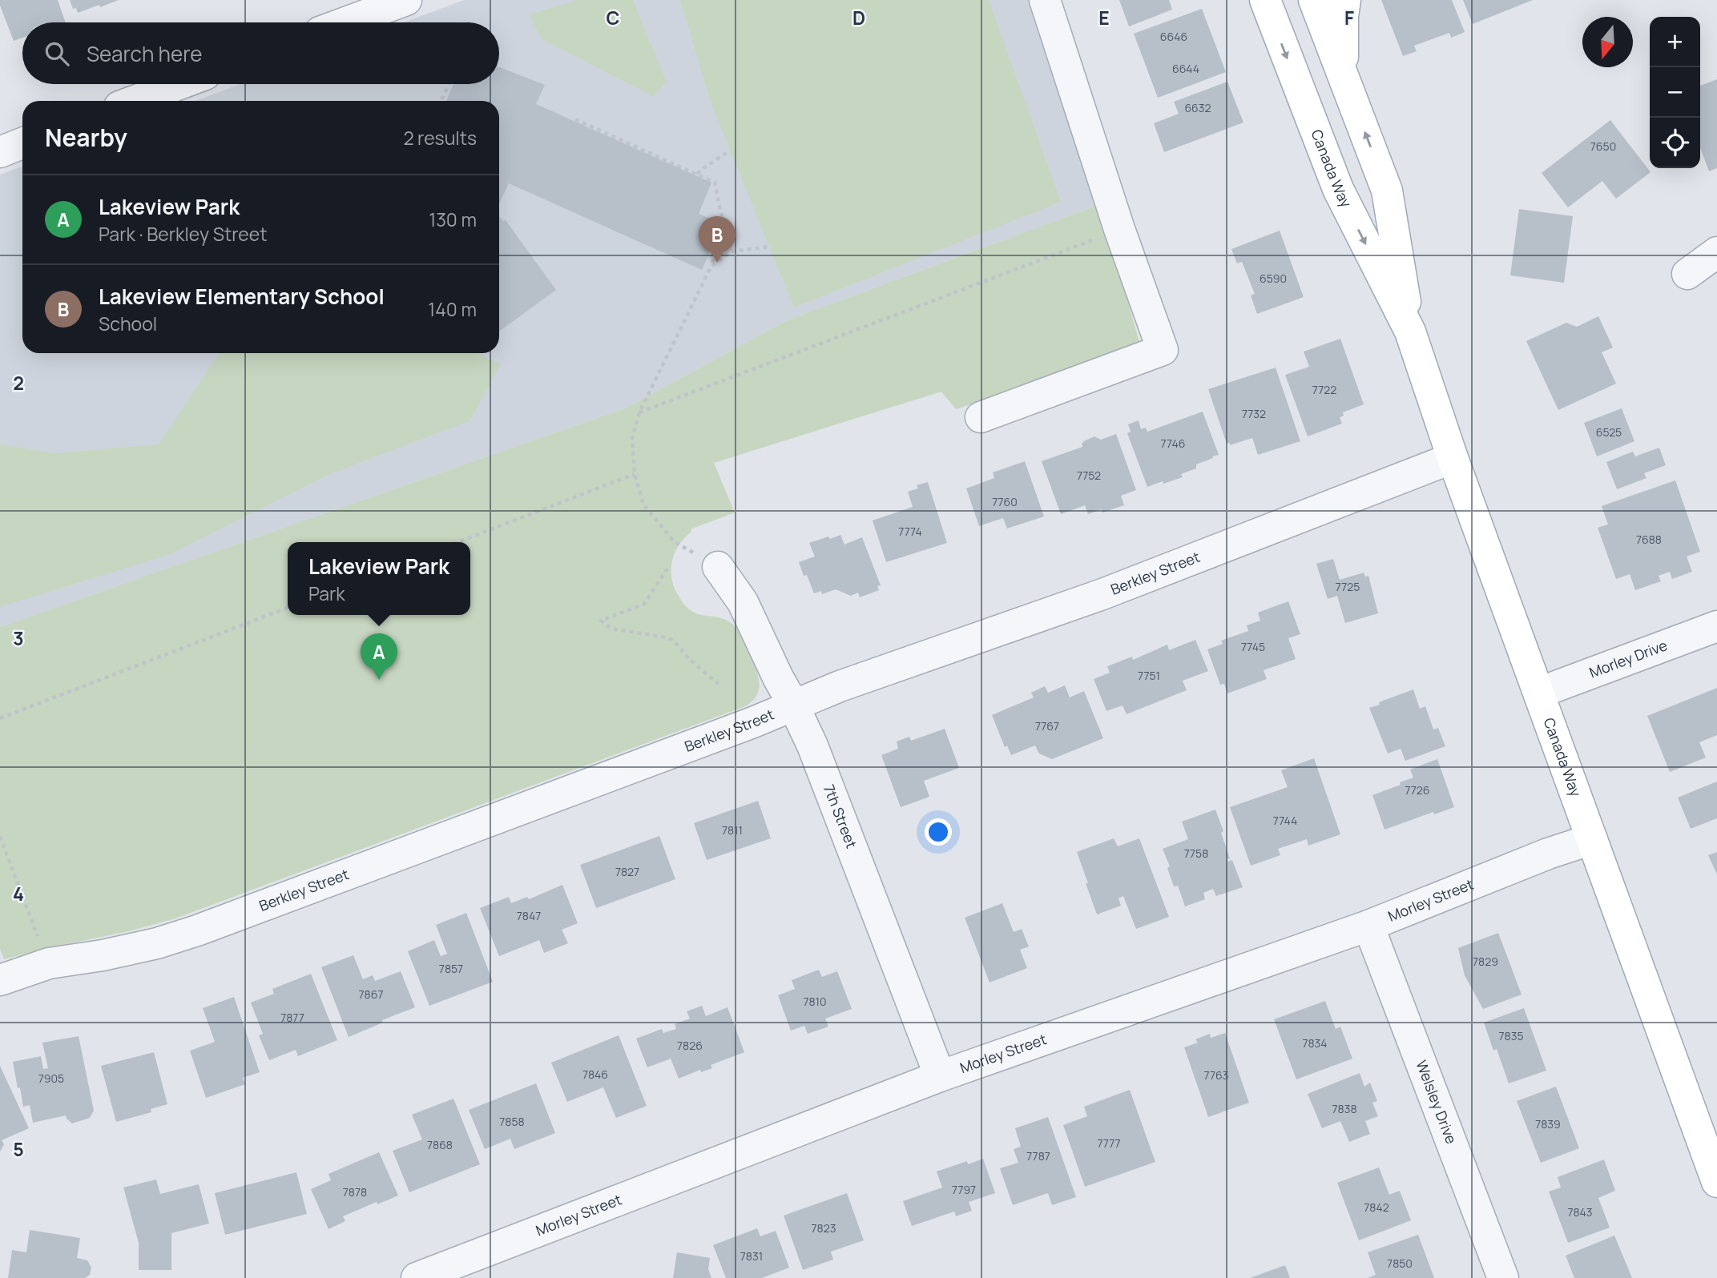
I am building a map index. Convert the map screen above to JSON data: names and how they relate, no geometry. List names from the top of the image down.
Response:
{
  "streets": {
    "main road": ["Canada Way"],
    "street": [
      "Berkley Street",
      "Morley Drive",
      "7th Street",
      "Morley Street",
      "Welsley Drive"
    ]
  },
  "crossings": [
    ["Canada Way", "Berkley Street"],
    ["Canada Way", "Morley Drive"],
    ["Canada Way", "Morley Street"],
    ["Berkley Street", "7th Street"],
    ["7th Street", "Morley Street"],
    ["Morley Street", "Welsley Drive"]
  ],
  "house_numbers": [
    "6646",
    "6644",
    "6632",
    "7650",
    "6590",
    "7722",
    "7732",
    "6525",
    "7746",
    "7752",
    "7760",
    "7774",
    "7688",
    "7725",
    "7745",
    "7751",
    "7767",
    "7726",
    "7744",
    "7811",
    "7758",
    "7827",
    "7847",
    "7829",
    "7857",
    "7867",
    "7810",
    "7877",
    "7835",
    "7834",
    "7826",
    "7846",
    "7763",
    "7905",
    "7838",
    "7858",
    "7839",
    "7777",
    "7868",
    "7787",
    "7797",
    "7878",
    "7842",
    "7843",
    "7823",
    "7831",
    "7850"
  ],
  "north": "bottom",
  "page": {
    "map_buttons": ["+", "−"],
    "search": "Search here",
    "heading": ["Nearby", "2 results"],
    "list": [
      {
        "mark": "A",
        "name": "Lakeview Park",
        "note": "Park · Berkley Street",
        "value": "130 m"
      },
      {
        "mark": "B",
        "name": "Lakeview Elementary School",
        "note": "School",
        "value": "140 m"
      }
    ],
    "pins": ["B", "A"],
    "popup": ["Lakeview Park", "Park"]
  },
  "grid": {
    "columns": [
      "C",
      "D",
      "E",
      "F"
    ],
    "rows": [
      "2",
      "3",
      "4",
      "5"
    ]
  }
}
